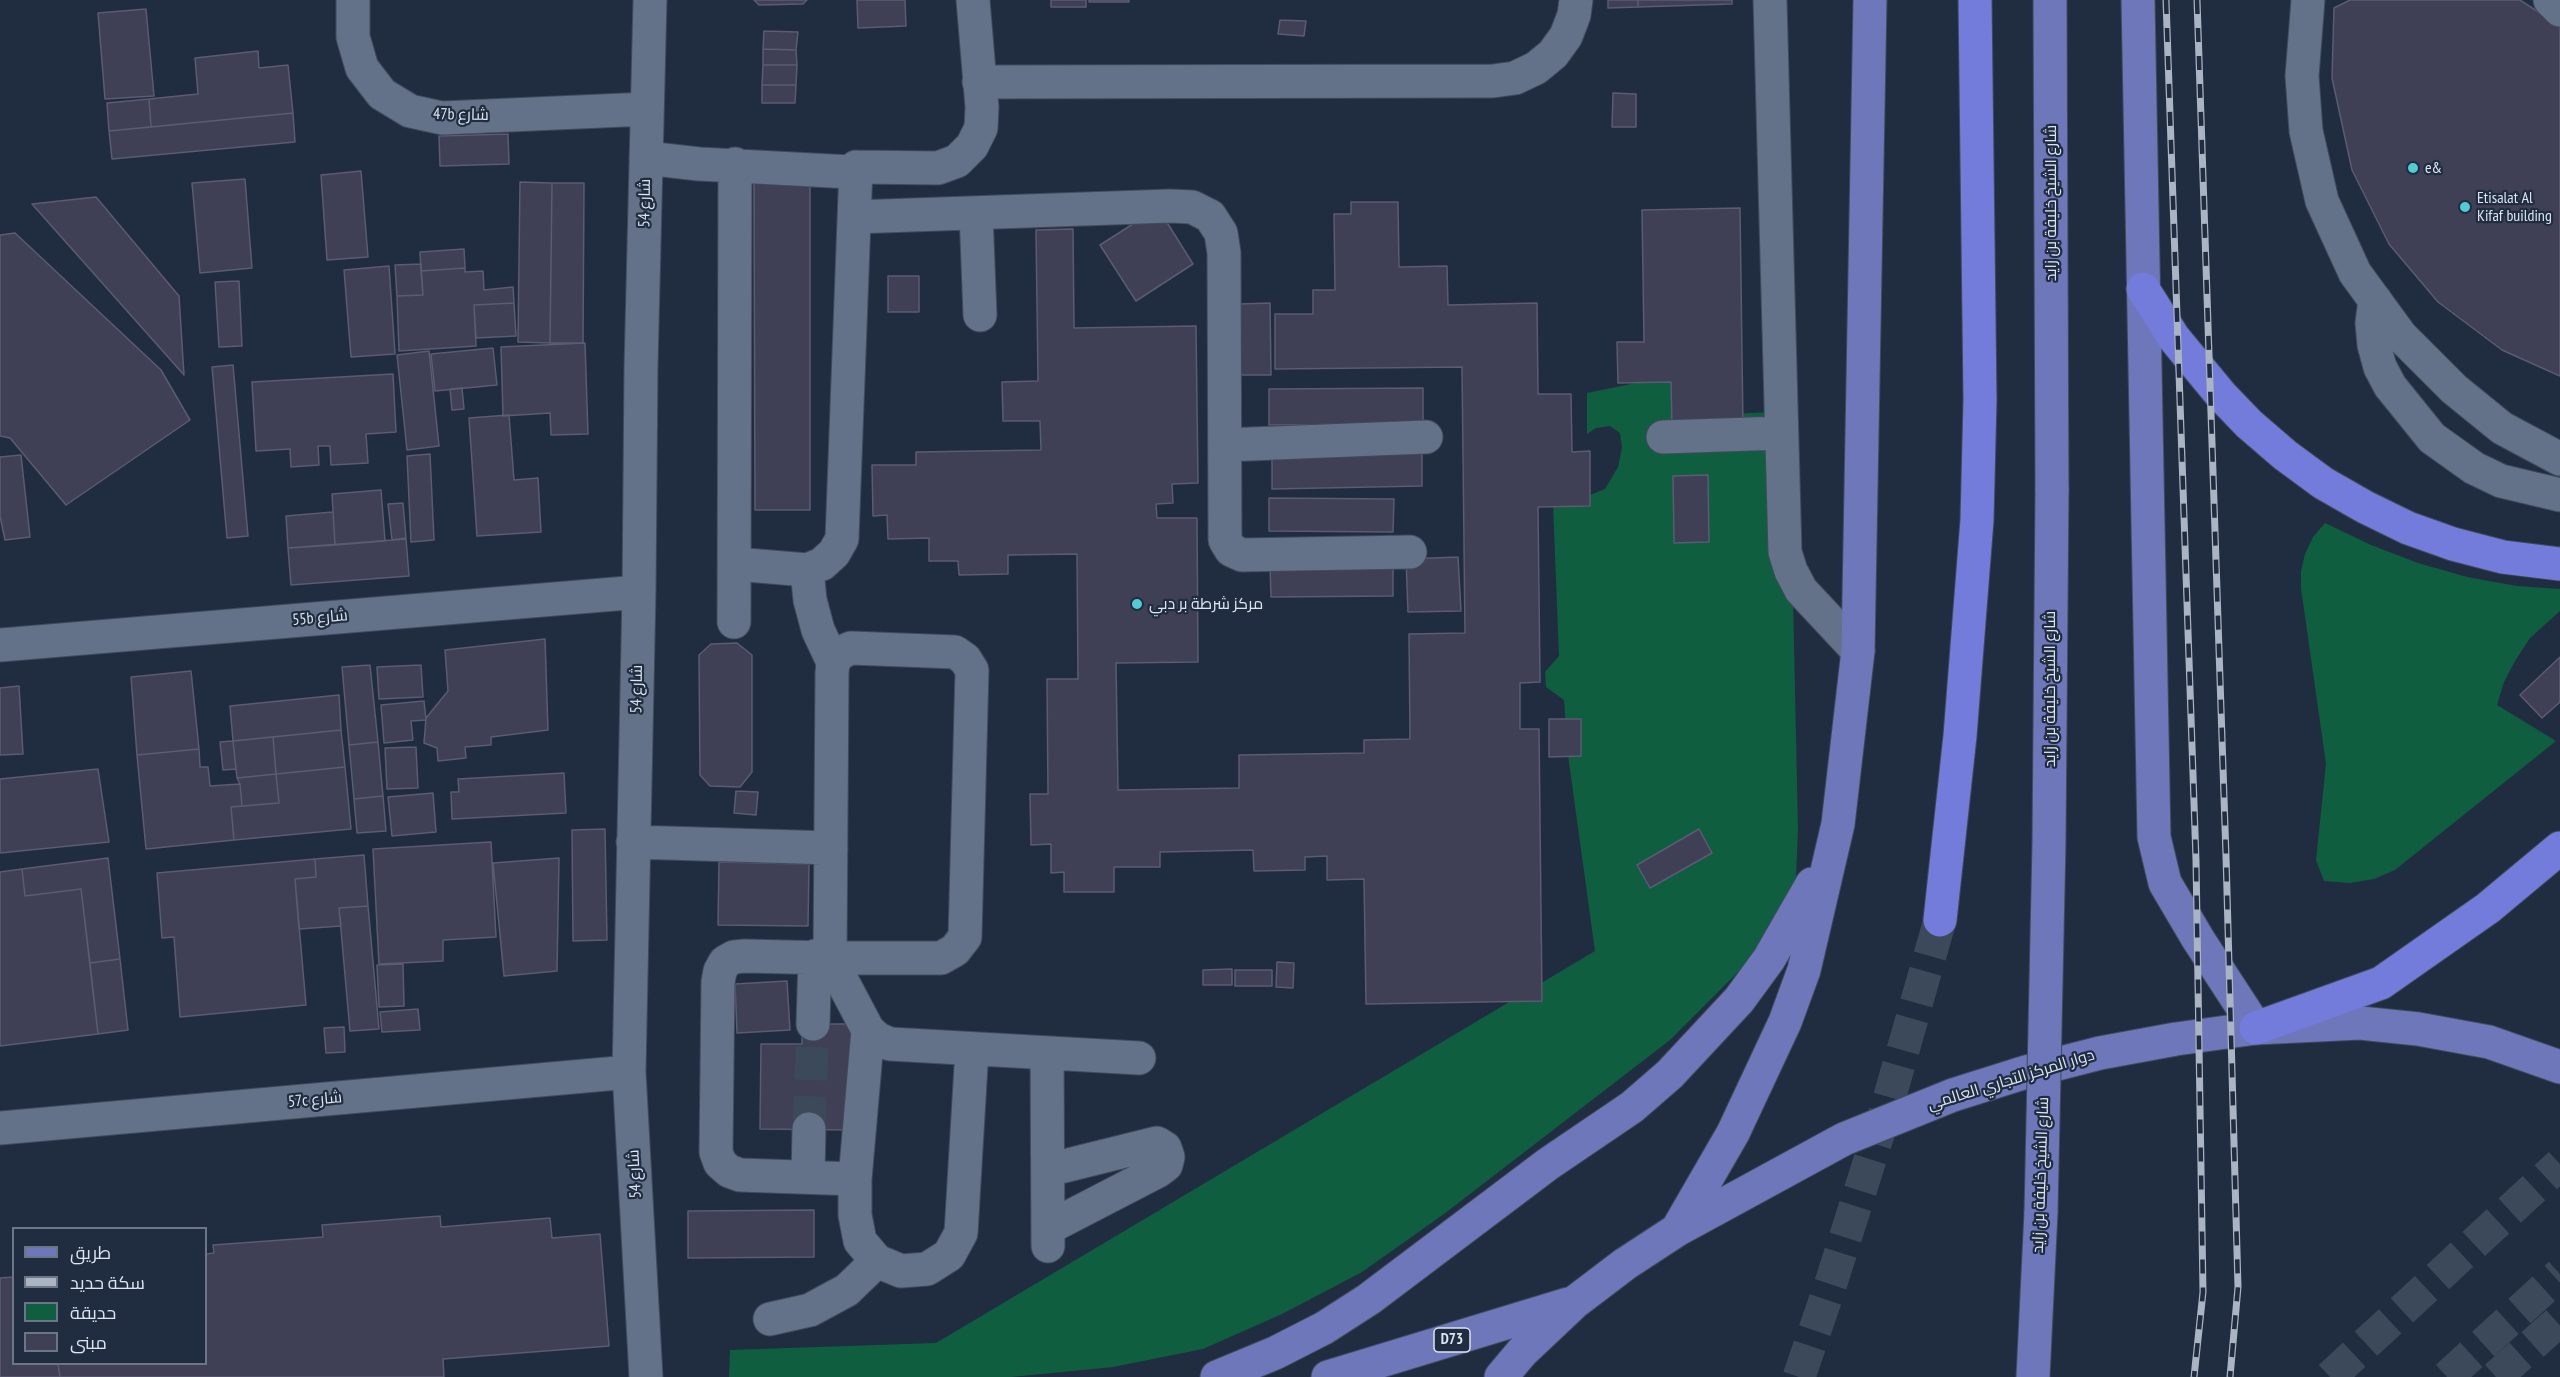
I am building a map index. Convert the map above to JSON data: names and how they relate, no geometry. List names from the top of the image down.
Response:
{
  "streets": {
    "main road": ["شارع الشيخ خليفة بن زايد", "دوار المركز التجاري العالمي", "D73"],
    "street": [
      "47b شارع",
      "شارع 54",
      "55b شارع",
      "57c شارع"
    ]
  },
  "crossings": [
    ["47b شارع", "شارع 54"],
    ["شارع 54", "55b شارع"],
    ["شارع 54", "57c شارع"],
    ["دوار المركز التجاري العالمي", "D73"]
  ],
  "places": ["e&", "Etisalat Al Kifaf building", "مركز شرطة بر دبي"],
  "legend": [
    "طريق",
    "سكة حديد",
    "حديقة",
    "مبنى"
  ]
}
